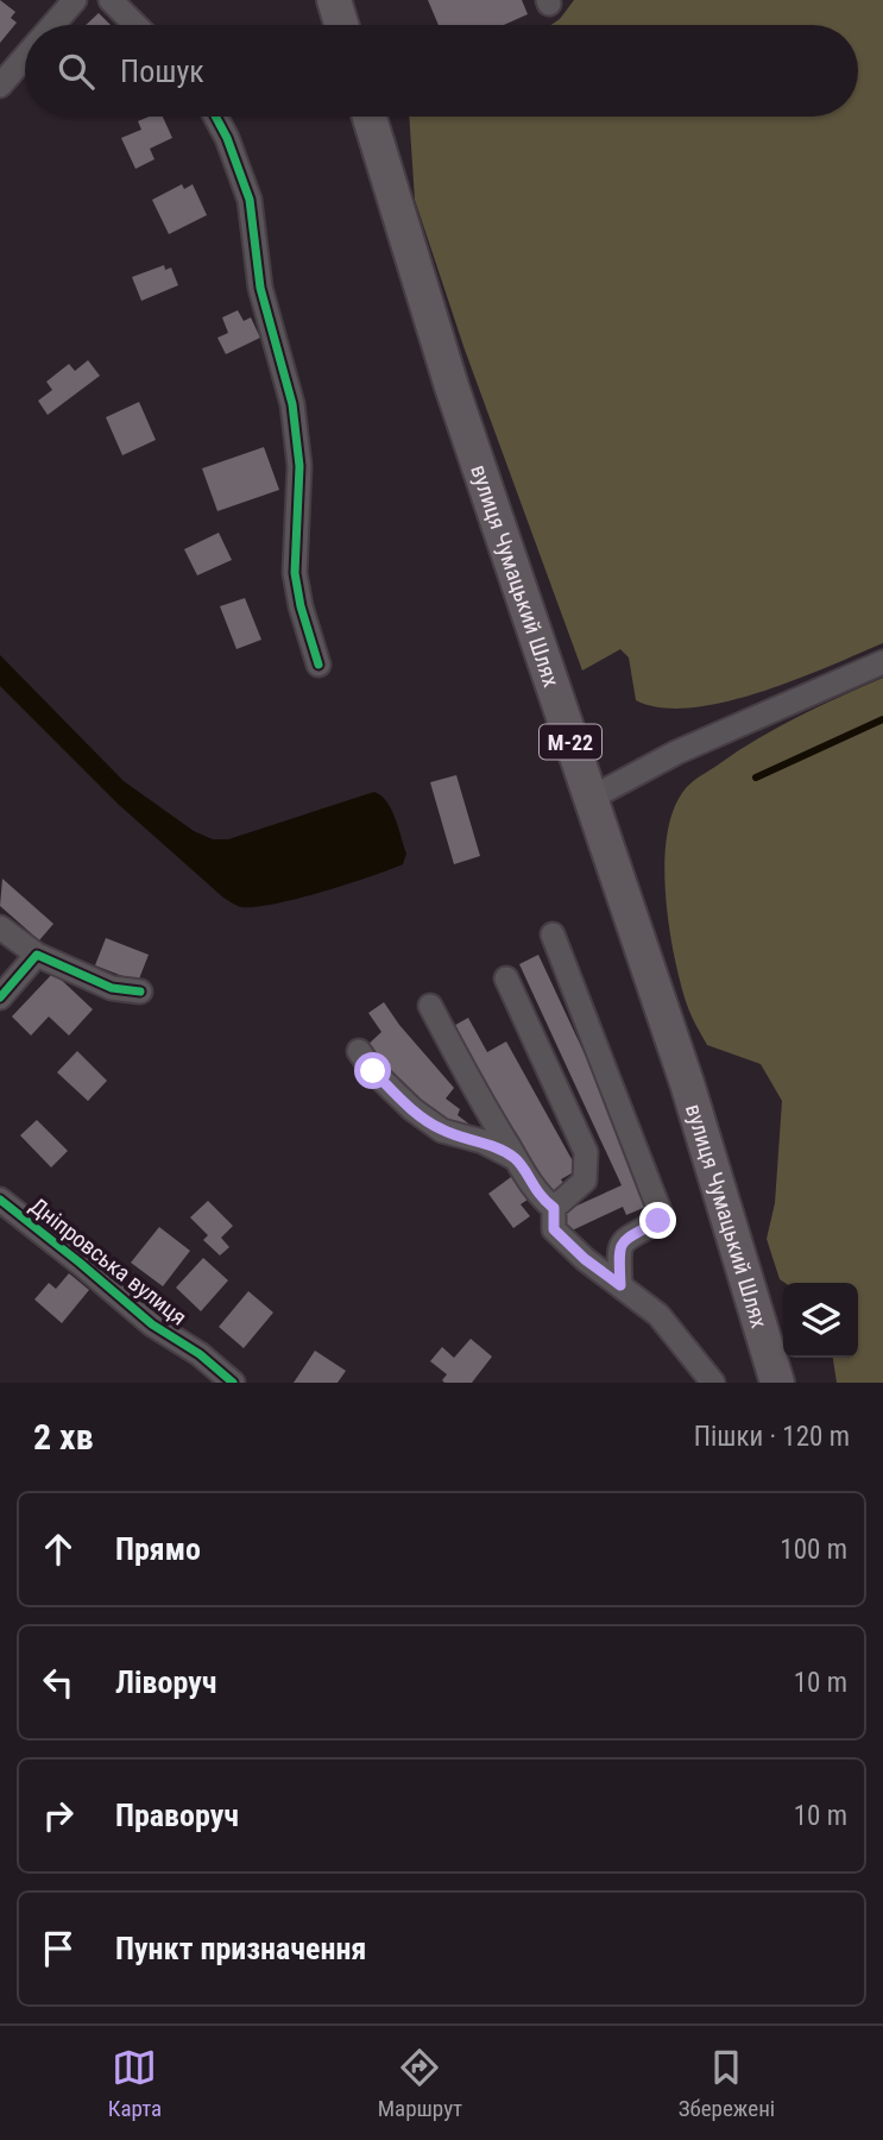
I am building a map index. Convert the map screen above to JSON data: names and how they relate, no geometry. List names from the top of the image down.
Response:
{
  "streets": {
    "highway": ["вулиця Чумацький Шлях", "М-22"],
    "street": ["Дніпровська вулиця"]
  },
  "page": {
    "search": "Пошук",
    "heading": ["2 хв", "Пішки · 120 m"],
    "list": [
      ["Прямо", "100 m"],
      ["Ліворуч", "10 m"],
      ["Праворуч", "10 m"],
      "Пункт призначення"
    ],
    "nav": ["Карта", "Маршрут", "Збережені"]
  }
}
